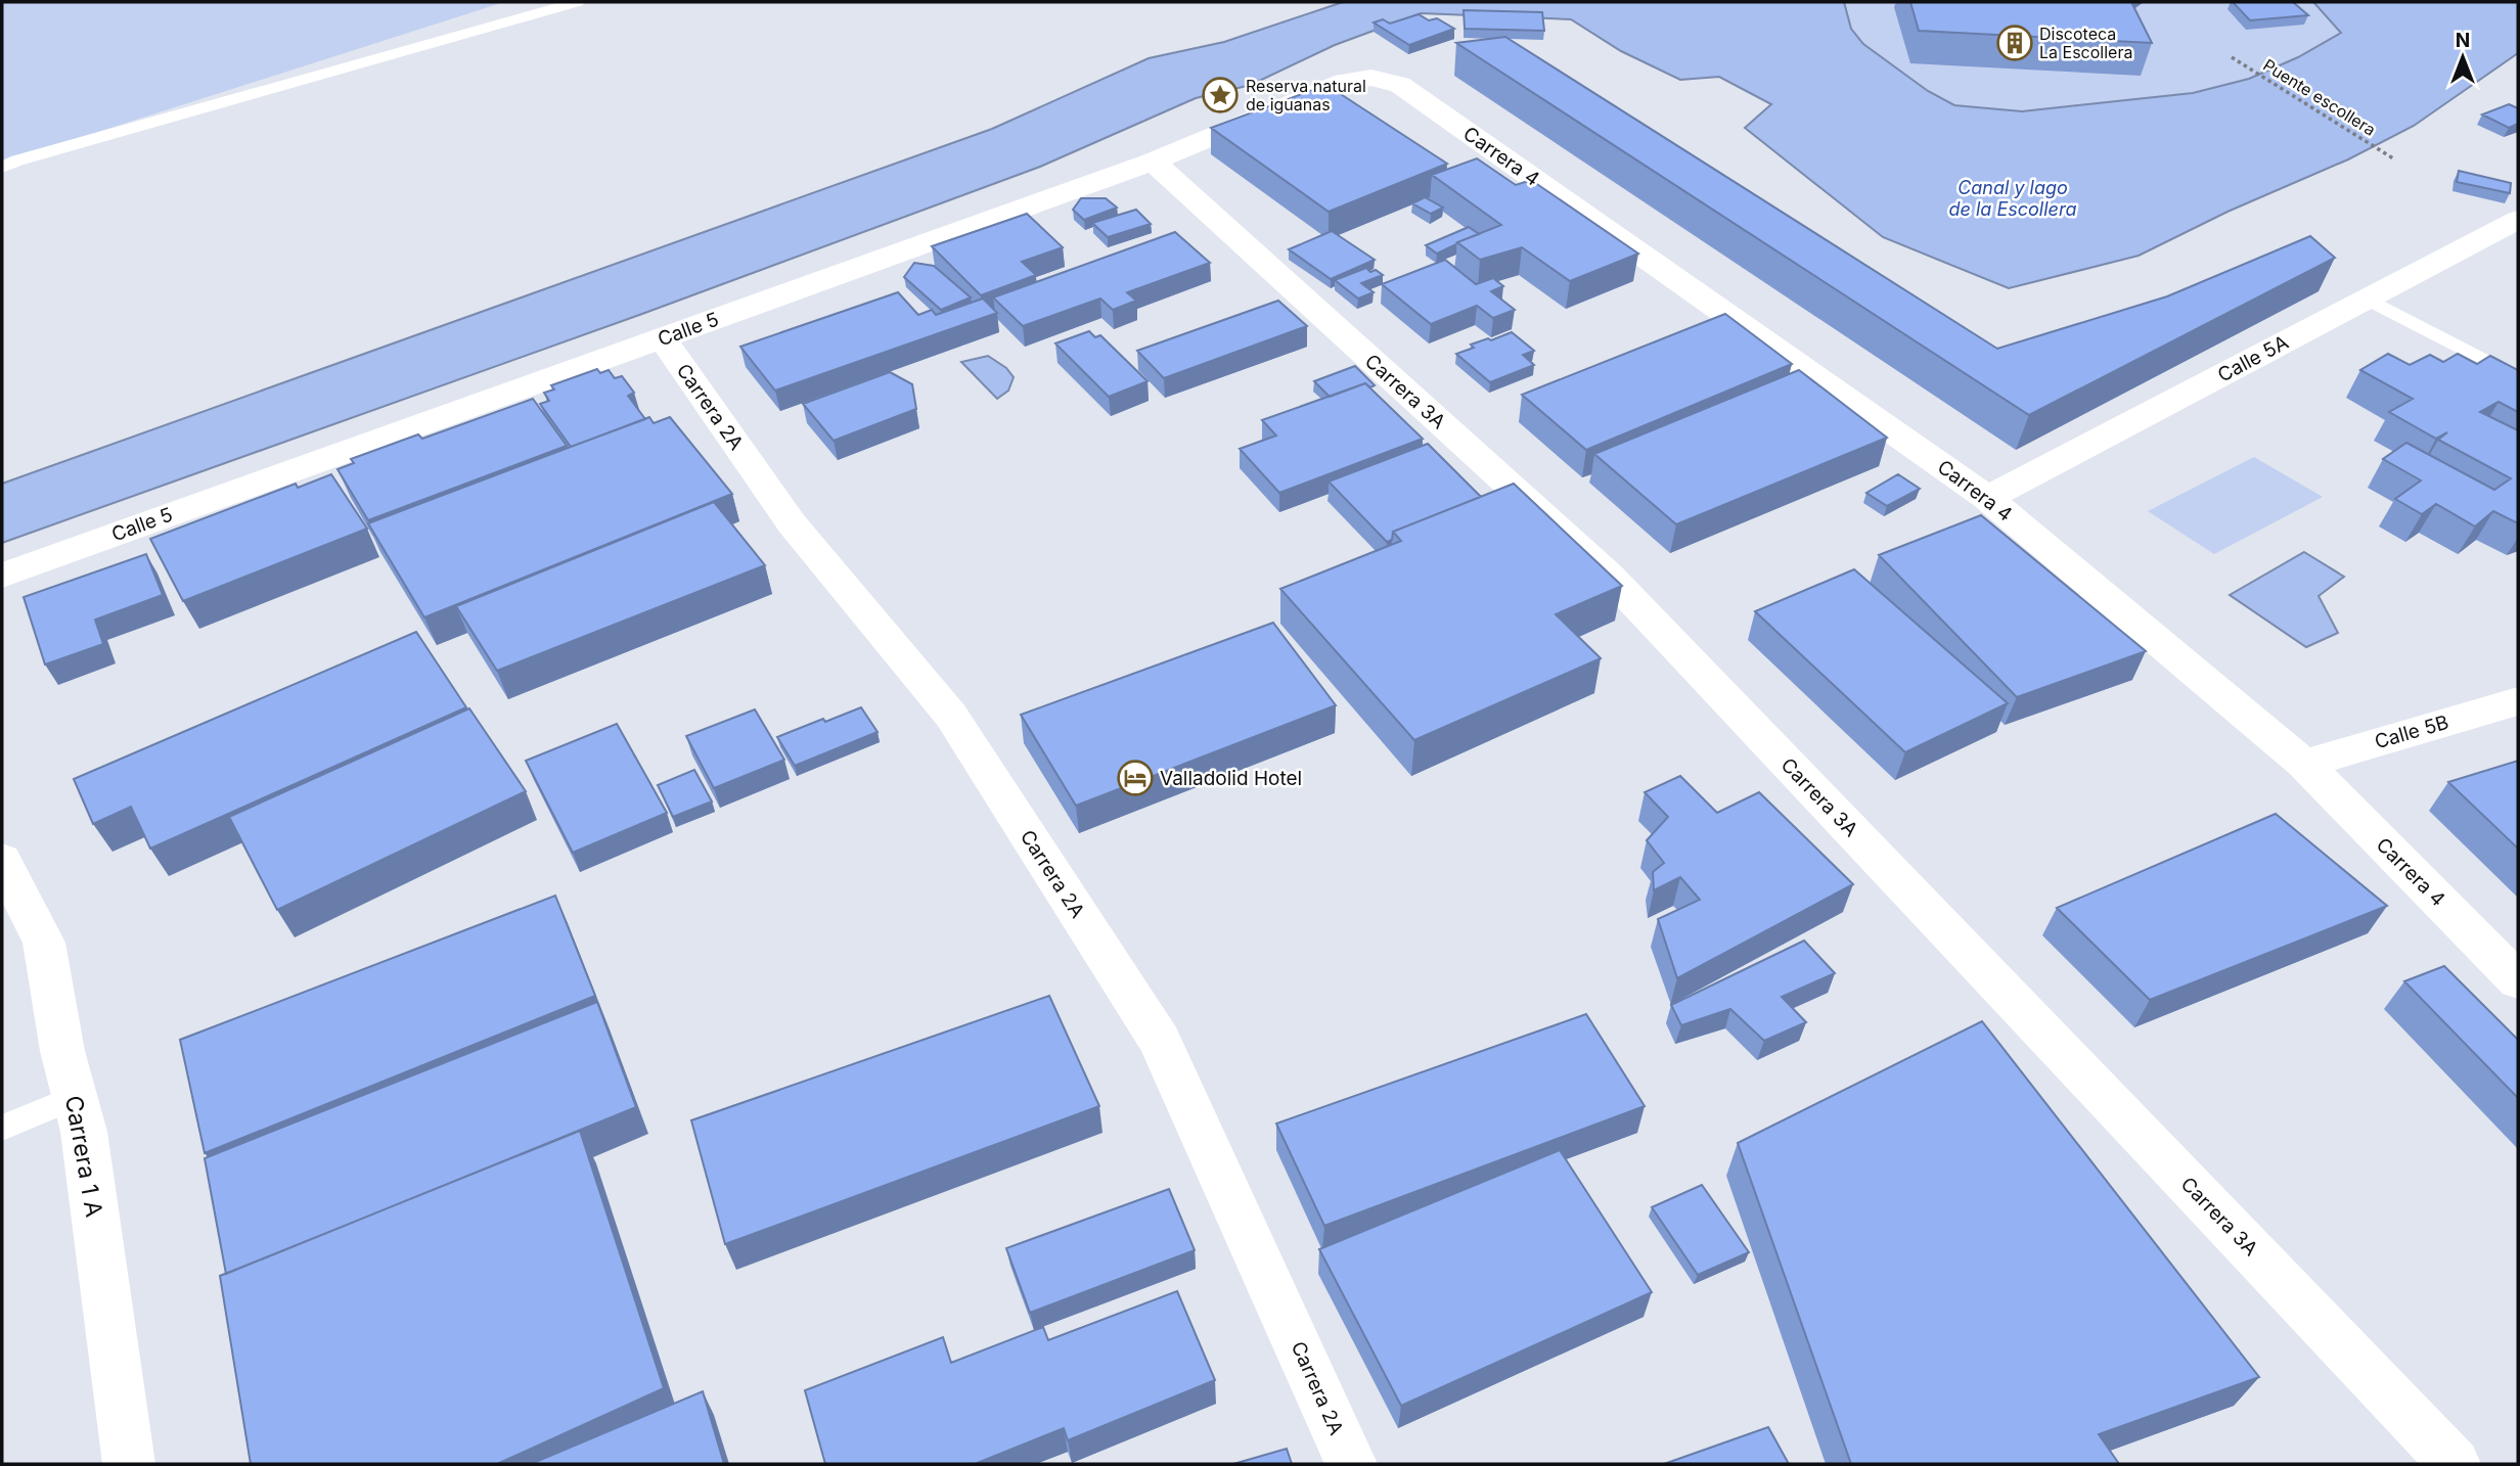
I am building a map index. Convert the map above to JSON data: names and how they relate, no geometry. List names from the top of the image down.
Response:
{
  "streets": {
    "street": [
      "Carrera 4",
      "Calle 5",
      "Calle 5A",
      "Carrera 3A",
      "Carrera 2A",
      "Calle 5B",
      "Carrera 1 A"
    ],
    "path": ["Puente escollera"]
  },
  "crossings": [
    ["Carrera 4", "Calle 5"],
    ["Carrera 4", "Calle 5A"],
    ["Carrera 4", "Calle 5B"],
    ["Calle 5", "Carrera 3A"],
    ["Calle 5", "Carrera 2A"]
  ],
  "water": ["Canal y lago de la Escollera"],
  "places": {
    "building": ["Discoteca La Escollera"],
    "place": ["Reserva natural de iguanas"],
    "hotel": ["Valladolid Hotel"]
  },
  "north": "top"
}
